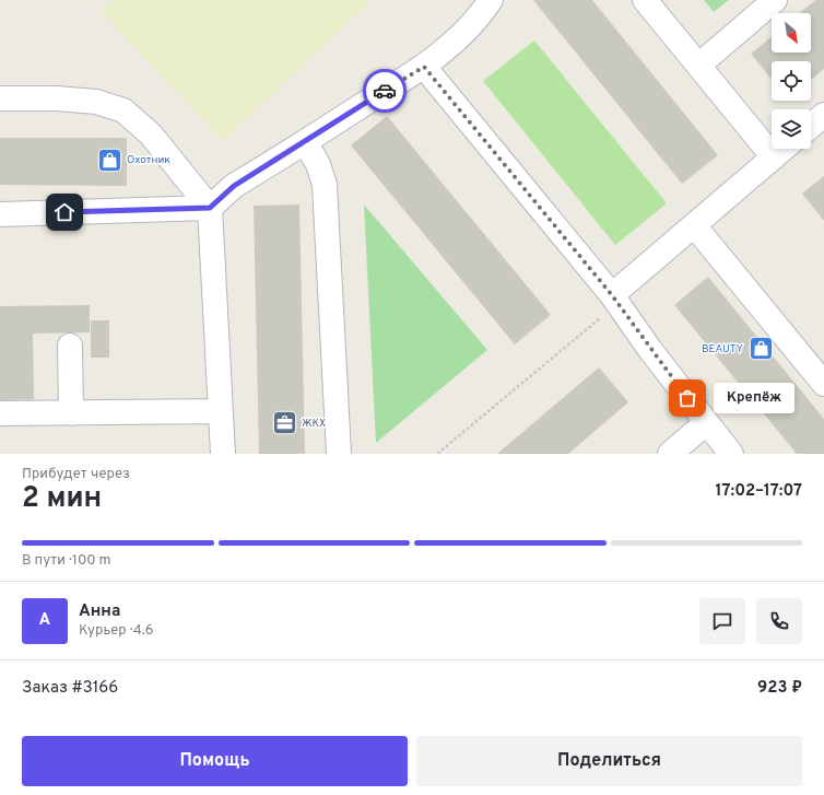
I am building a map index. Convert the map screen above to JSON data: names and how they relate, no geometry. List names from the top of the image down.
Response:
{
  "places": {
    "shop": ["Охотник", "BEAUTY"],
    "other": ["Крепёж"],
    "office": ["ЖКХ"]
  },
  "north": "bottom right",
  "page": {
    "bubble": "Крепёж",
    "heading": ["2 мин", "Прибудет через", "17:02–17:07"],
    "panel": [
      "Анна",
      "Курьер · 4.6",
      "Заказ #3166",
      "923 ₽"
    ],
    "bar": "В пути · 100 m",
    "round": "А",
    "buttons": ["Помощь", "Поделиться"]
  }
}
